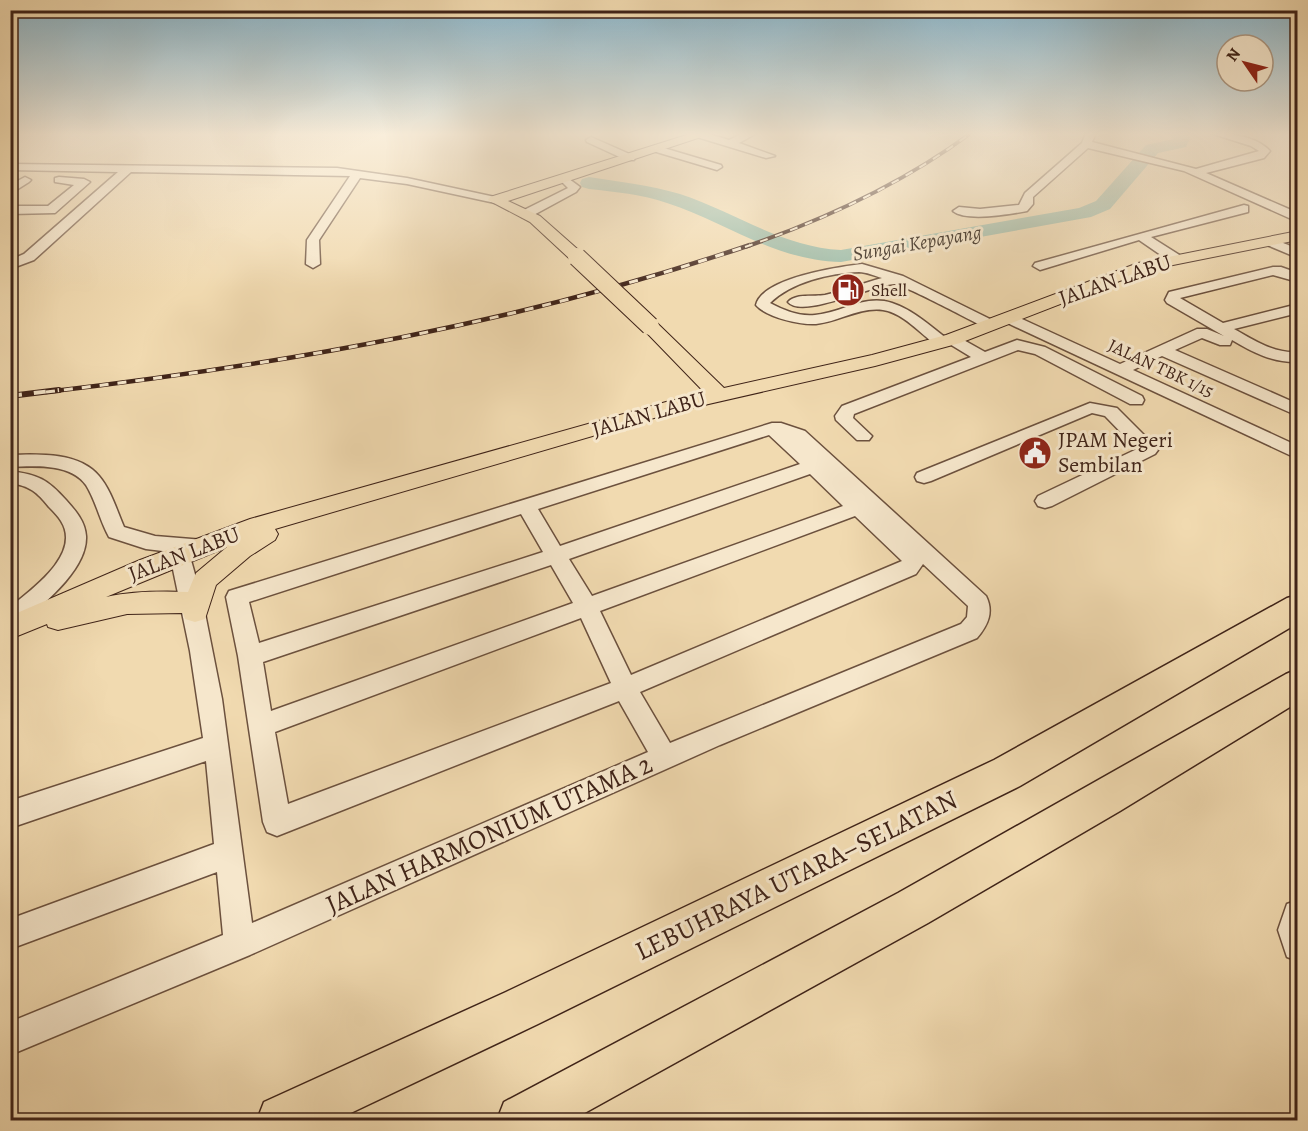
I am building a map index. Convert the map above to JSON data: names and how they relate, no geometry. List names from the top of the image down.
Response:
{
  "streets": {
    "highway": ["LEBUHRAYA UTARA–SELATAN"],
    "main road": ["JALAN LABU"],
    "street": ["JALAN TBK 1/15", "JALAN HARMONIUM UTAMA 2"]
  },
  "crossings": [
    ["JALAN LABU", "JALAN TBK 1/15"]
  ],
  "water": ["Sungai Kepayang"],
  "places": {
    "fuel station": ["Shell"],
    "public building": ["JPAM Negeri Sembilan"]
  },
  "north": "top left"
}
